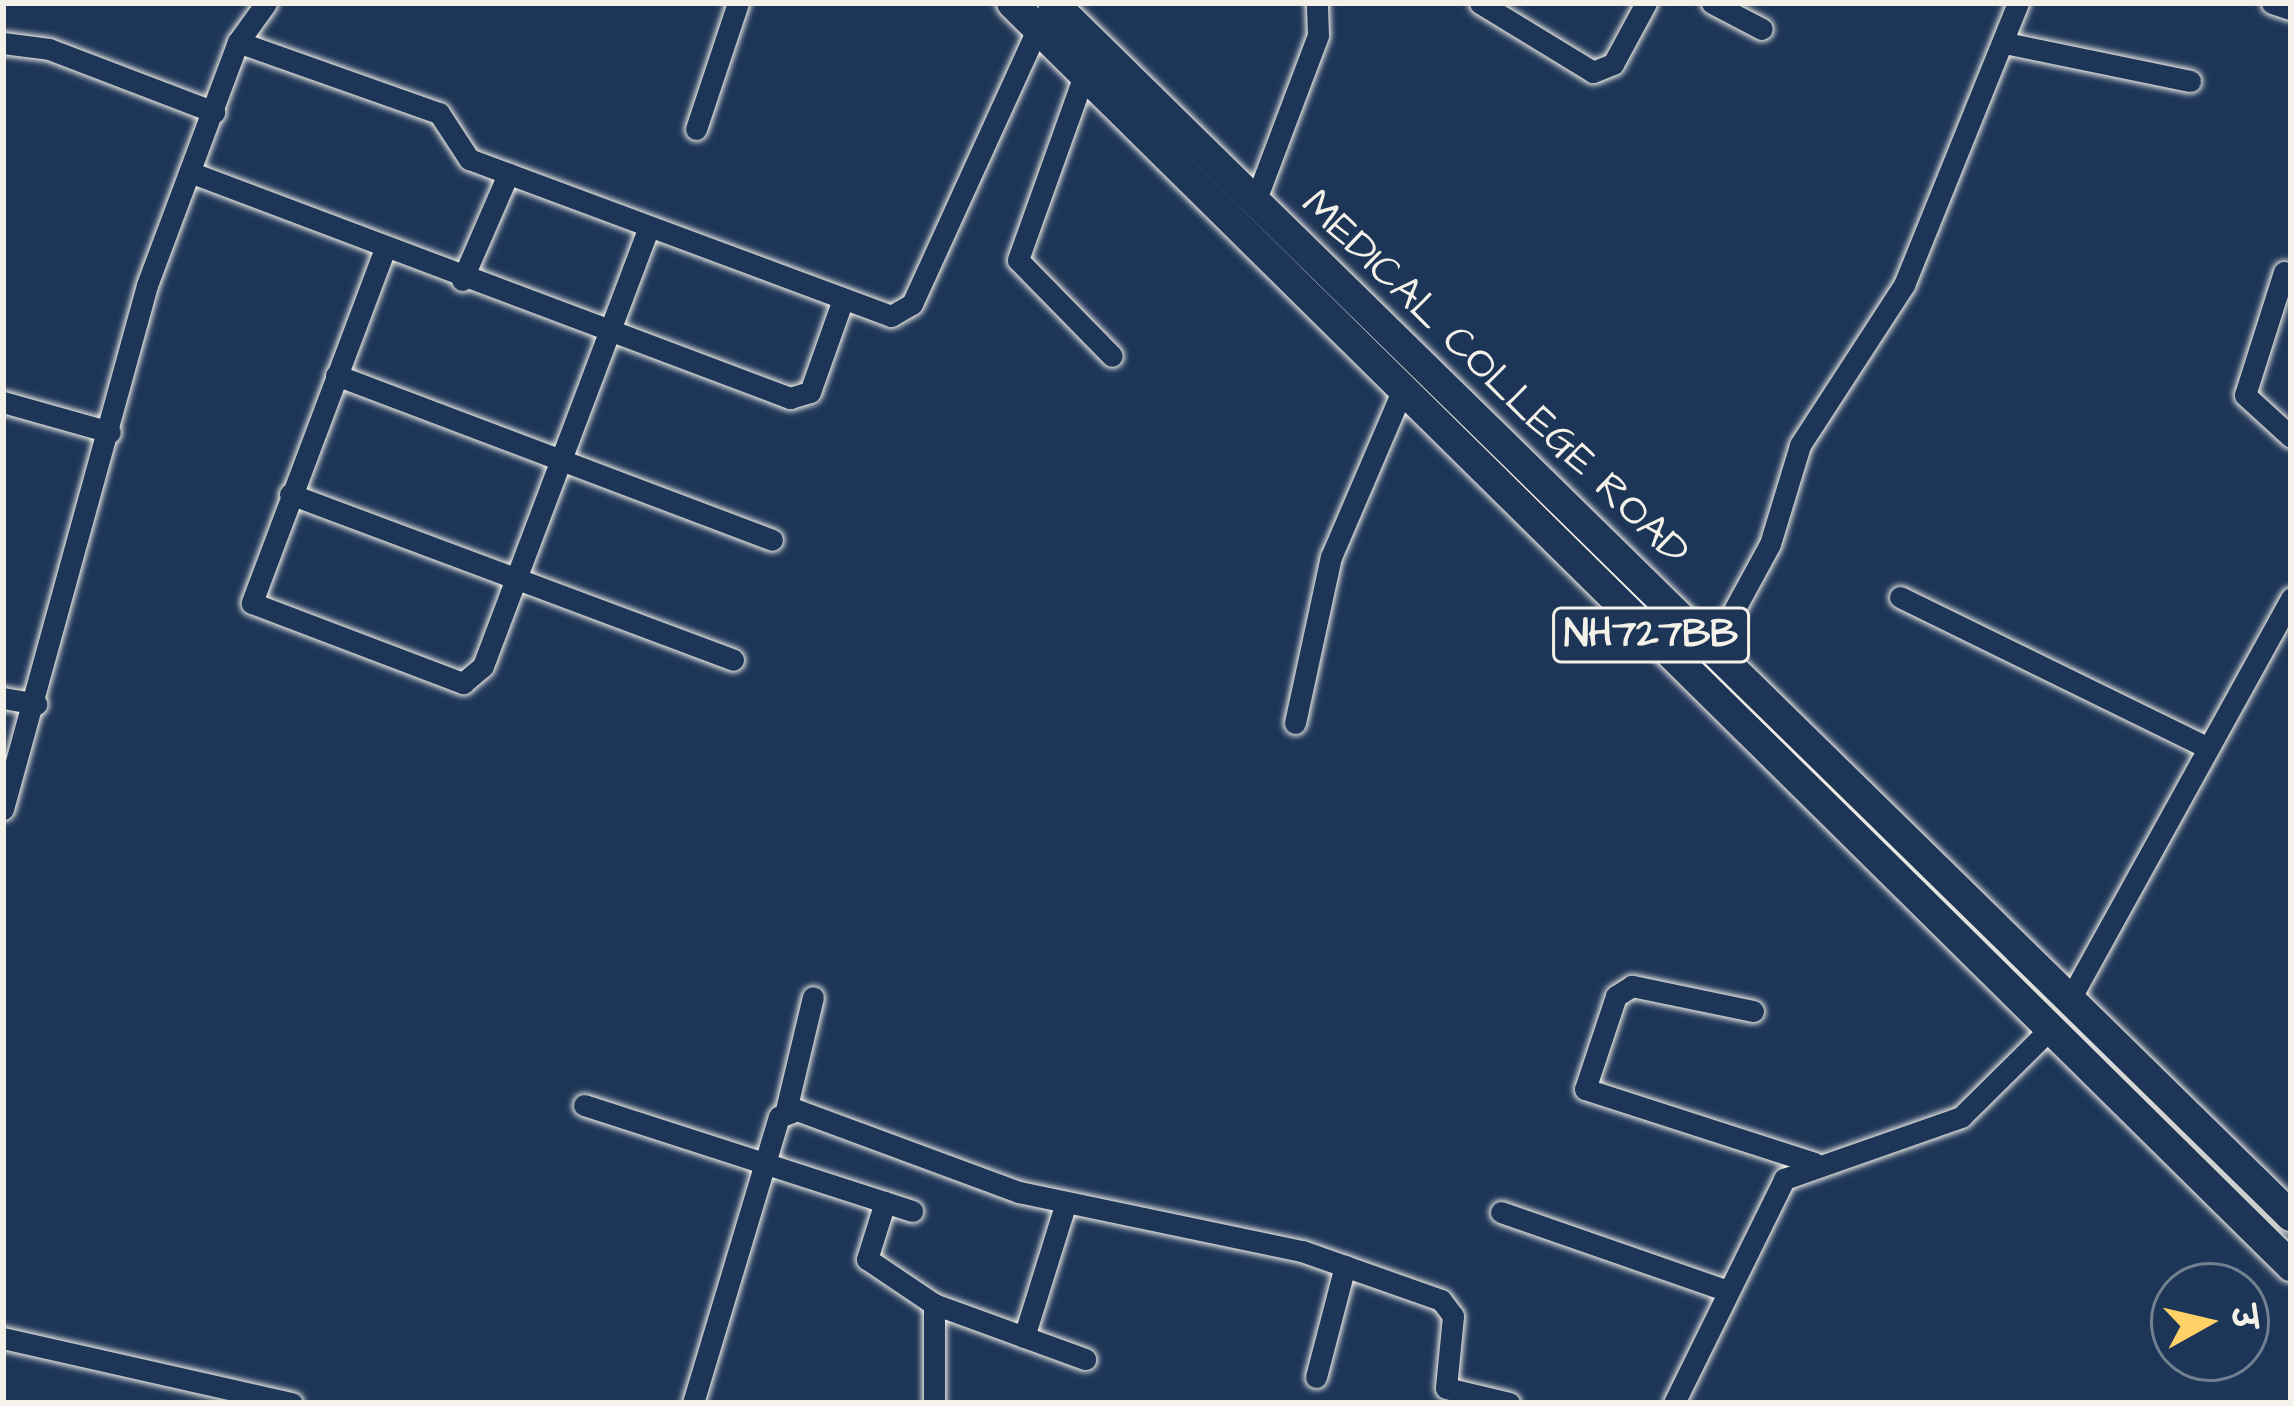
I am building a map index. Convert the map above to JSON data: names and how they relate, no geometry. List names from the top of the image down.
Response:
{
  "streets": {
    "highway": ["MEDICAL COLLEGE ROAD", "NH727BB"]
  },
  "crossings": [
    ["MEDICAL COLLEGE ROAD", "NH727BB"]
  ],
  "north": "right"
}
